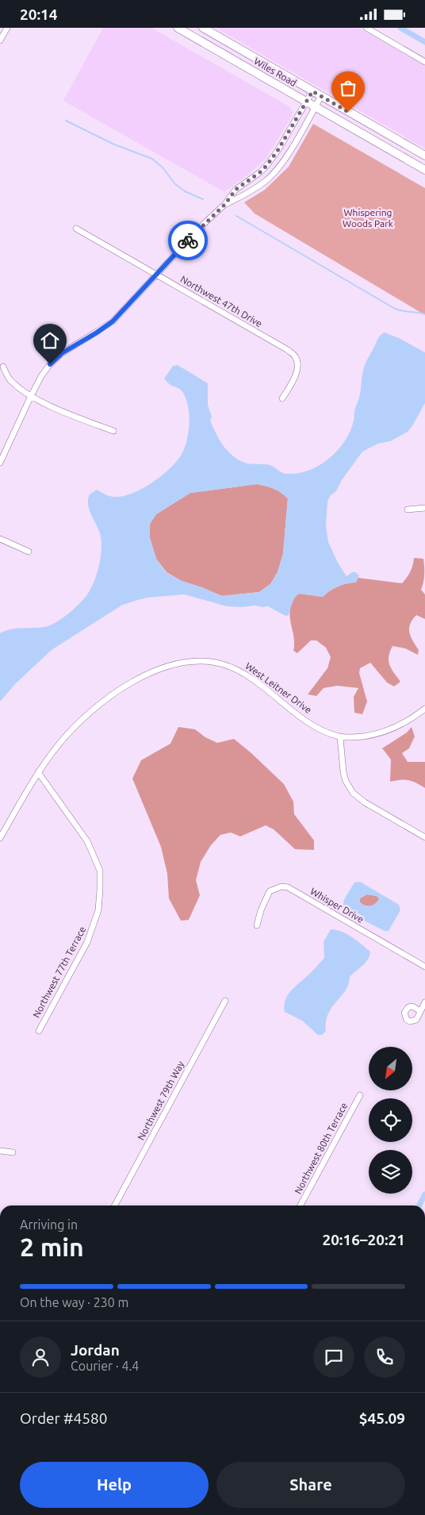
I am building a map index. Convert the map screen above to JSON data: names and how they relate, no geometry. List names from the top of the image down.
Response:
{
  "streets": {
    "main road": ["Wiles Road"],
    "street": [
      "Northwest 47th Drive",
      "West Leitner Drive",
      "Whisper Drive",
      "Northwest 77th Terrace",
      "Northwest 79th Way",
      "Northwest 80th Terrace"
    ]
  },
  "crossings": [
    ["West Leitner Drive", "Northwest 77th Terrace"]
  ],
  "parks": ["Whispering Woods Park"],
  "north": "bottom left",
  "page": {
    "status": "20:14",
    "heading": ["2 min", "Arriving in", "20:16–20:21"],
    "panel": [
      "Jordan",
      "Courier · 4.4",
      "Order #4580",
      "$45.09"
    ],
    "bar": "On the way · 230 m",
    "buttons": ["Help", "Share"]
  }
}
